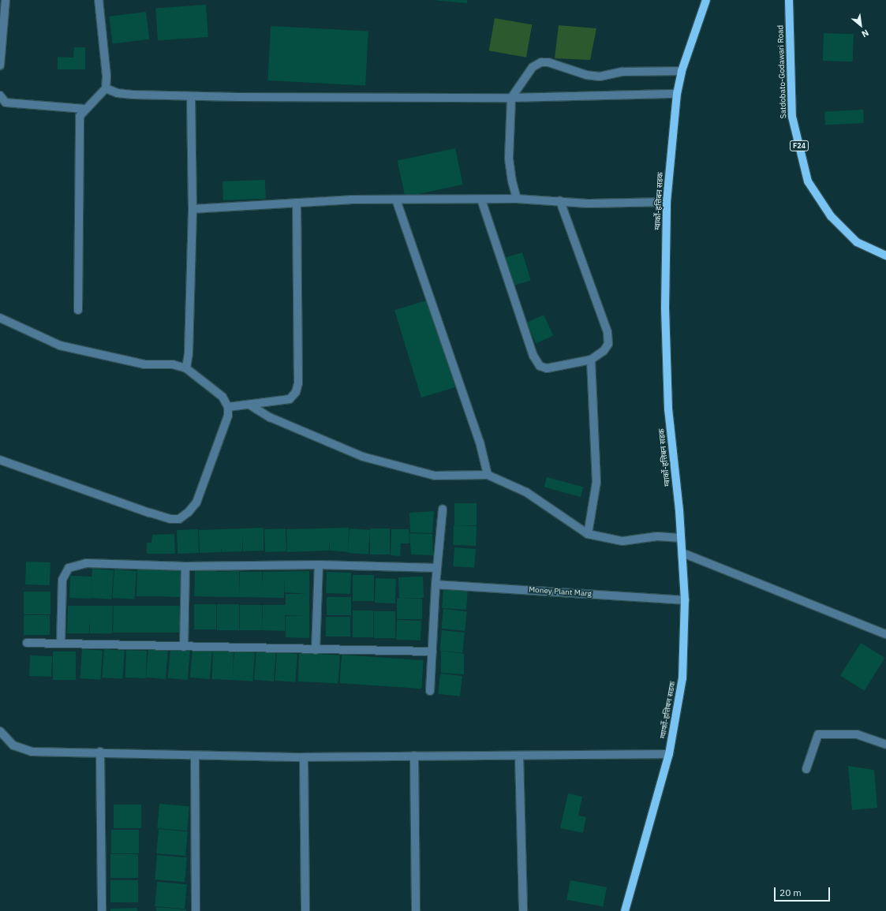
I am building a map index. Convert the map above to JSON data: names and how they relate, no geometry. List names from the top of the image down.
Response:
{
  "streets": {
    "main road": ["Satdobato-Godawari Road", "F24", "ग्वार्को-हत्तिबन सडक"],
    "street": ["Money Plant Marg"]
  },
  "crossings": [
    ["ग्वार्को-हत्तिबन सडक", "Money Plant Marg"]
  ],
  "scale_bar": "20 m",
  "north": "bottom right"
}
